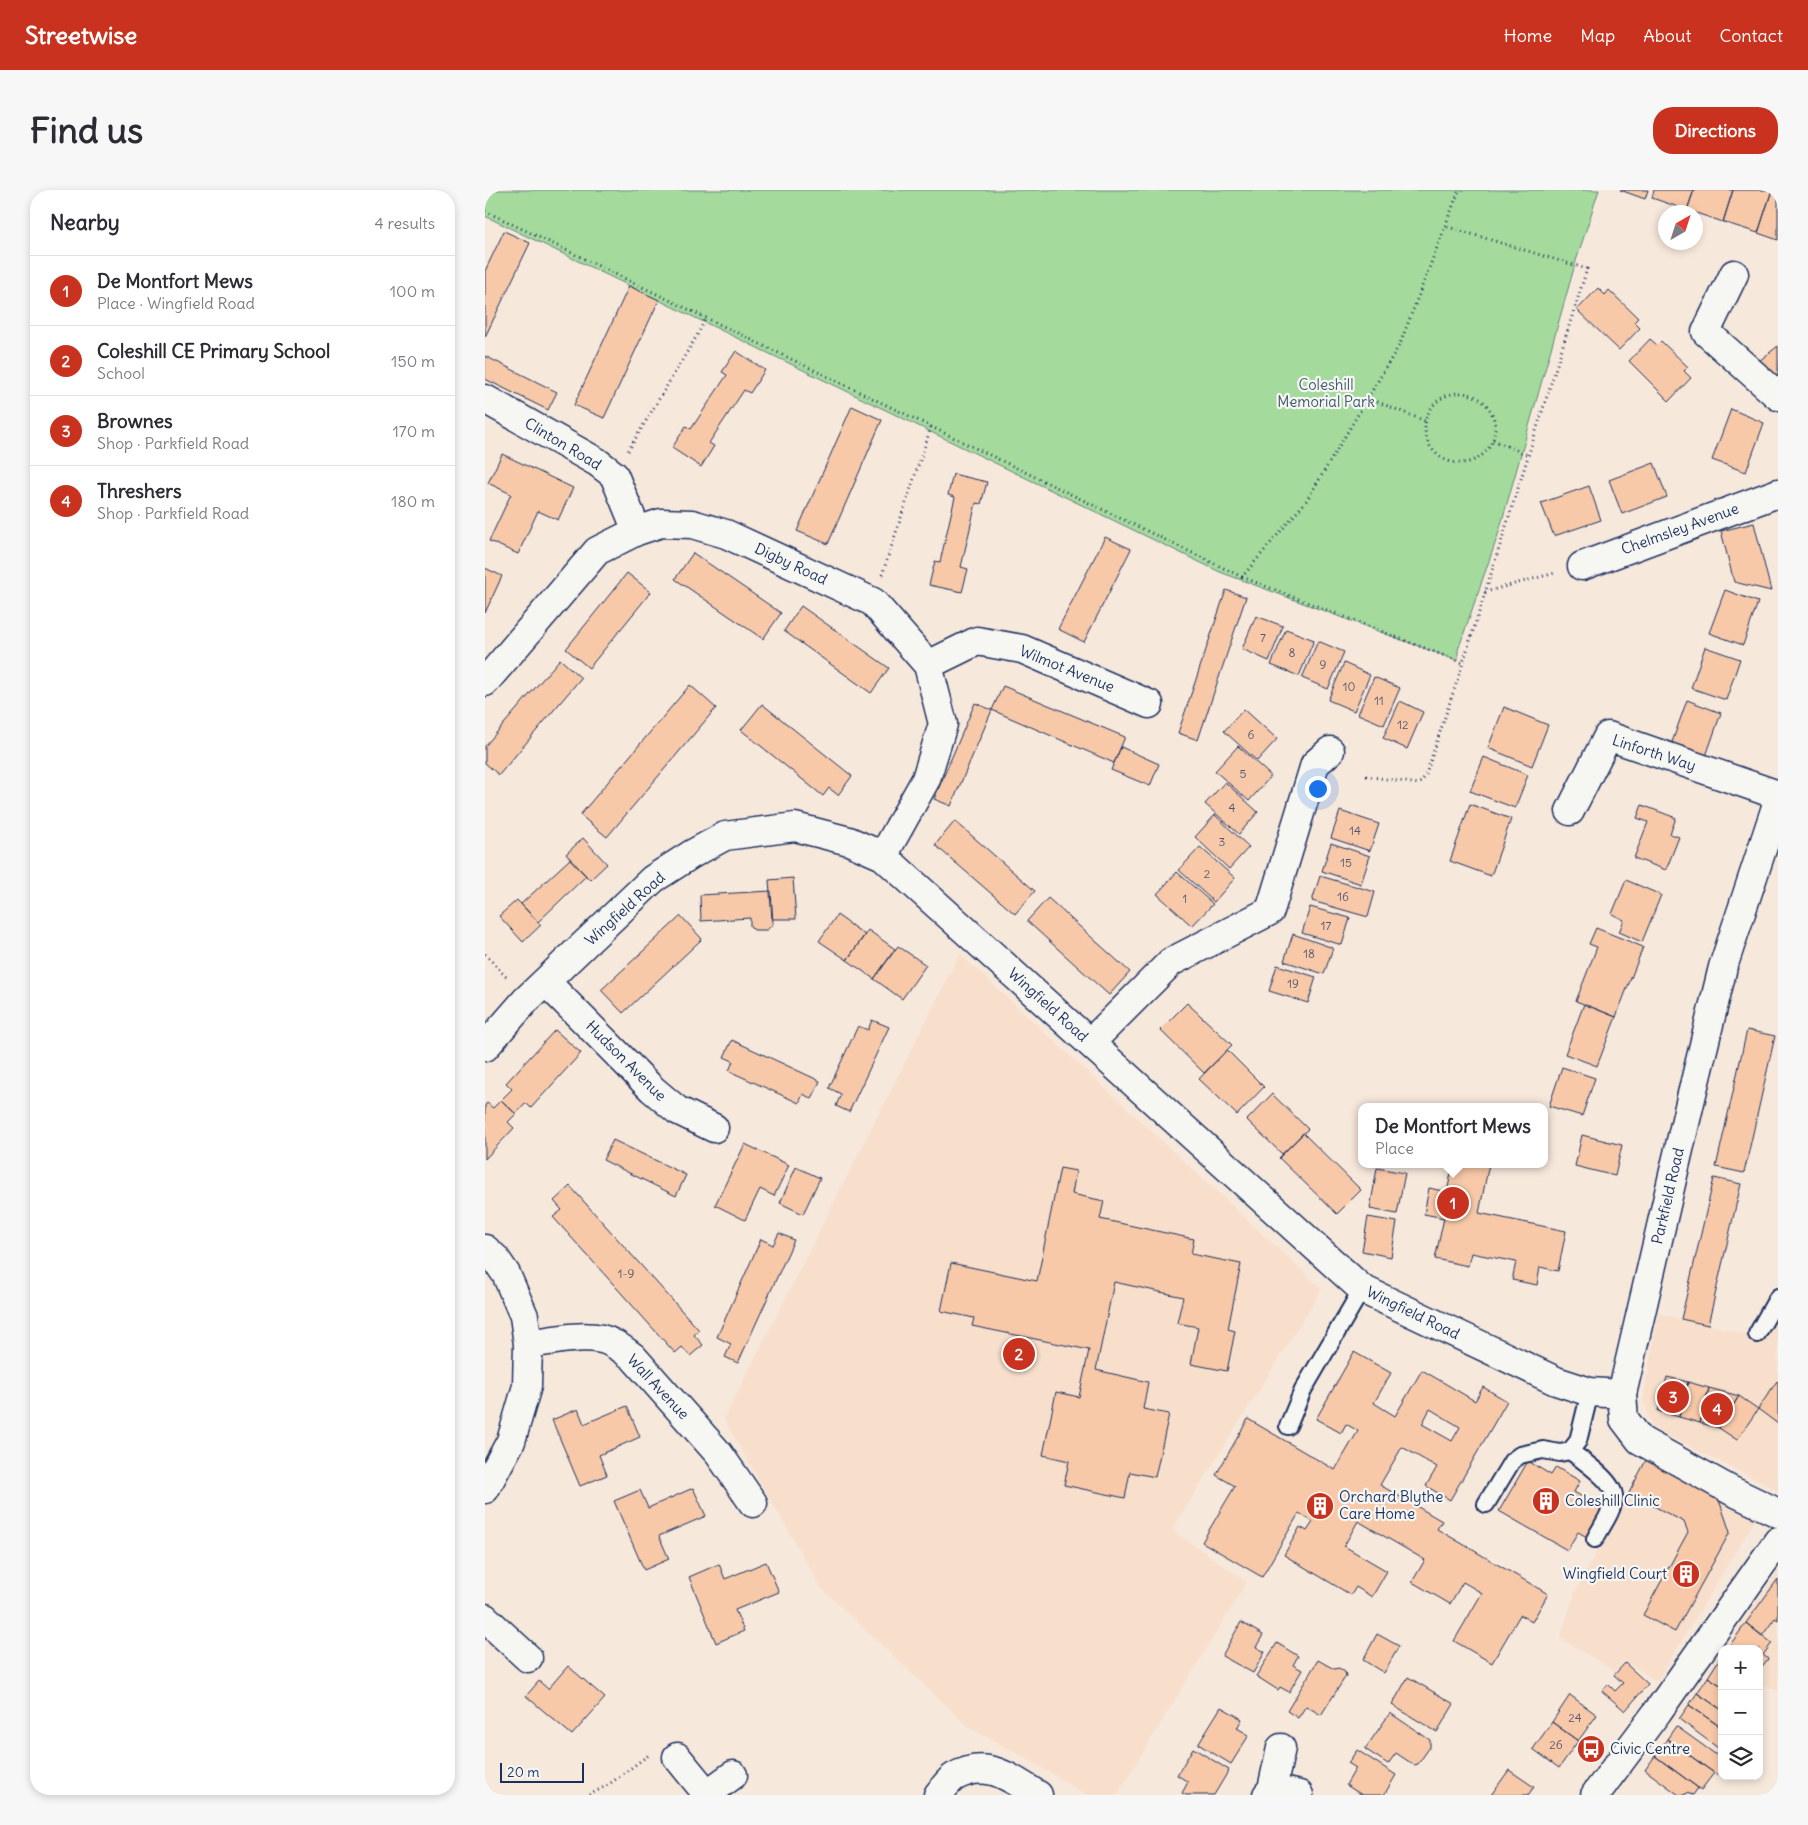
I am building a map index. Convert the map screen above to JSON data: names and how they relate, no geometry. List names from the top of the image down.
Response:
{
  "streets": {
    "street": [
      "Clinton Road",
      "Chelmsley Avenue",
      "Digby Road",
      "Wilmot Avenue",
      "Linforth Way",
      "Wingfield Road",
      "Hudson Avenue",
      "Parkfield Road",
      "Wall Avenue"
    ]
  },
  "crossings": [
    ["Clinton Road", "Digby Road"],
    ["Digby Road", "Wilmot Avenue"],
    ["Digby Road", "Wingfield Road"],
    ["Wingfield Road", "Hudson Avenue"],
    ["Wingfield Road", "Parkfield Road"]
  ],
  "parks": ["Coleshill Memorial Park"],
  "places": {
    "building": ["Coleshill Clinic", "Orchard Blythe Care Home", "Wingfield Court"],
    "bus stop": ["Civic Centre"]
  },
  "house_numbers": [
    "7",
    "8",
    "9",
    "10",
    "11",
    "12",
    "6",
    "5",
    "4",
    "14",
    "3",
    "15",
    "2",
    "16",
    "1",
    "17",
    "18",
    "19",
    "1-9",
    "24",
    "26"
  ],
  "scale_bar": "20 m",
  "north": "top right",
  "page": {
    "header": "Streetwise",
    "nav": [
      "Home",
      "Map",
      "About",
      "Contact"
    ],
    "buttons": "Directions",
    "title": "Find us",
    "heading": ["Nearby", "4 results"],
    "list": [
      {
        "mark": "1",
        "name": "De Montfort Mews",
        "note": "Place · Wingfield Road",
        "value": "100 m"
      },
      {
        "mark": "2",
        "name": "Coleshill CE Primary School",
        "note": "School",
        "value": "150 m"
      },
      {
        "mark": "3",
        "name": "Brownes",
        "note": "Shop · Parkfield Road",
        "value": "170 m"
      },
      {
        "mark": "4",
        "name": "Threshers",
        "note": "Shop · Parkfield Road",
        "value": "180 m"
      }
    ],
    "popup": ["De Montfort Mews", "Place"],
    "pins": [
      "1",
      "2",
      "3",
      "4"
    ],
    "map_buttons": ["+", "−"],
    "scale": "20 m"
  }
}
